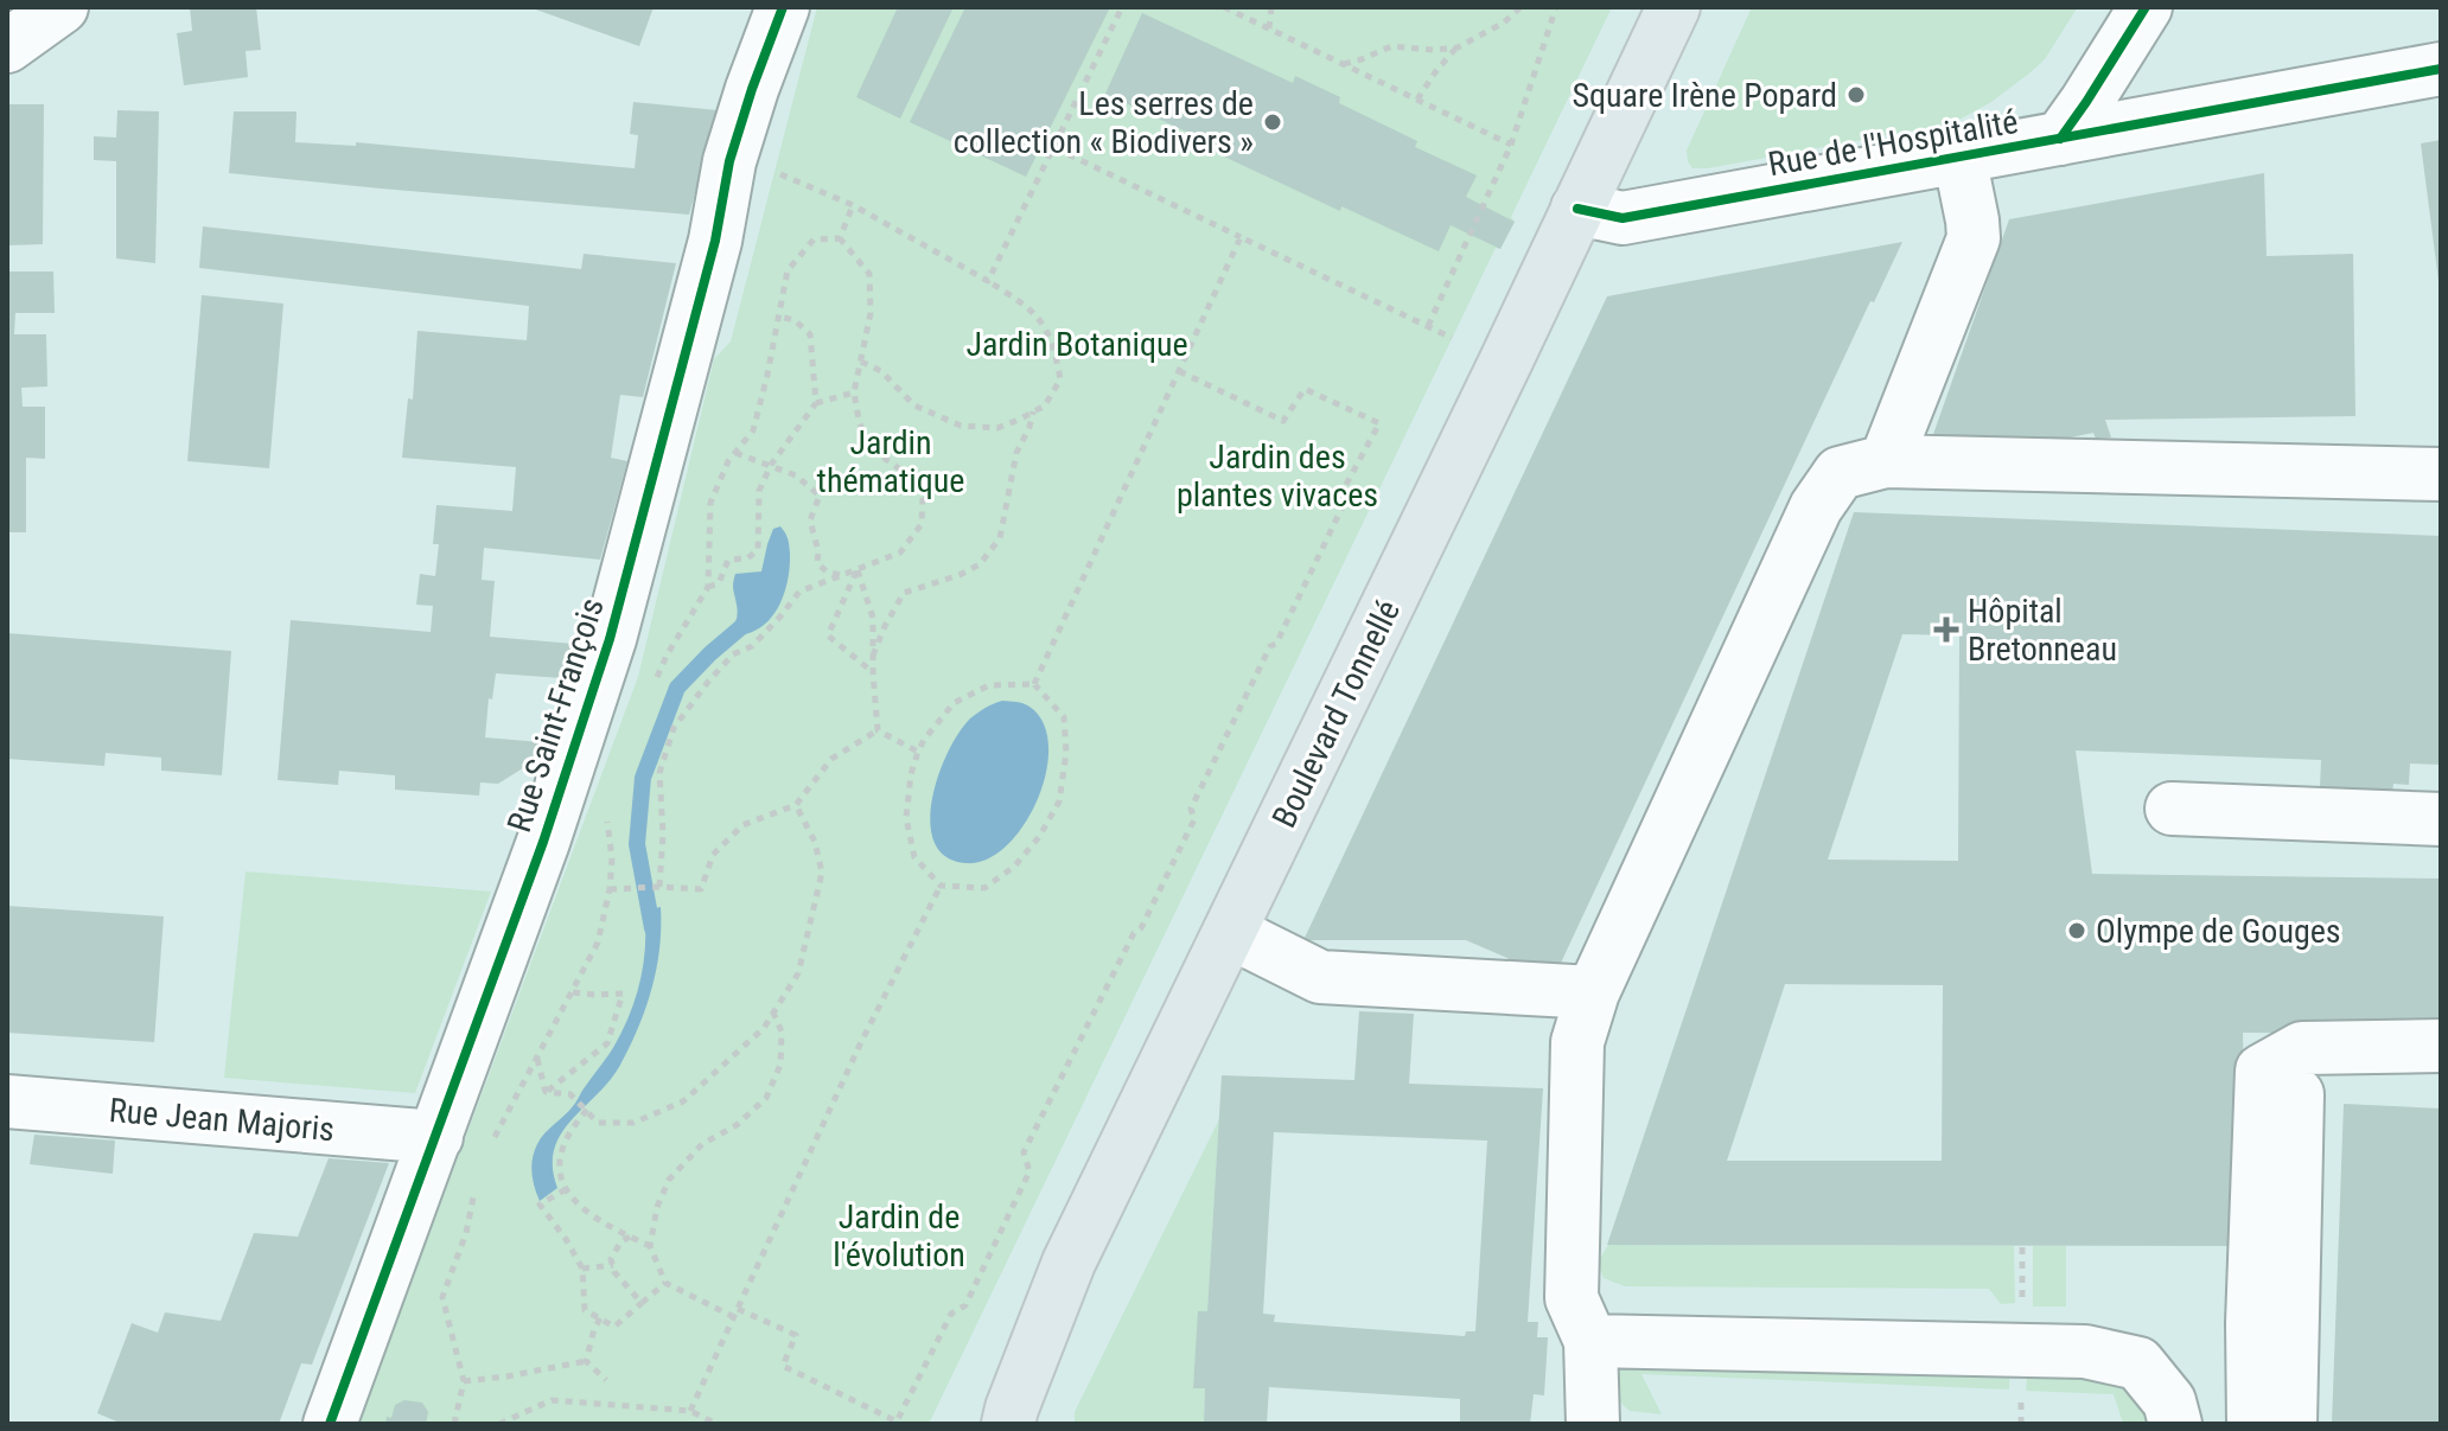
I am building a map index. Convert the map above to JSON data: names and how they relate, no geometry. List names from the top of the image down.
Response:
{
  "streets": {
    "main road": ["Boulevard Tonnellé"],
    "street": ["Rue de l'Hospitalité", "Rue Saint-François", "Rue Jean Majoris"]
  },
  "crossings": [
    ["Rue de l'Hospitalité", "Boulevard Tonnellé"],
    ["Rue Saint-François", "Rue Jean Majoris"]
  ],
  "parks": [
    "Jardin Botanique",
    "Jardin thématique",
    "Jardin des plantes vivaces",
    "Jardin de l'évolution"
  ],
  "places": {
    "other": ["Square Irène Popard", "Les serres de collection « Biodivers »", "Olympe de Gouges"],
    "health": ["Hôpital Bretonneau"]
  }
}
